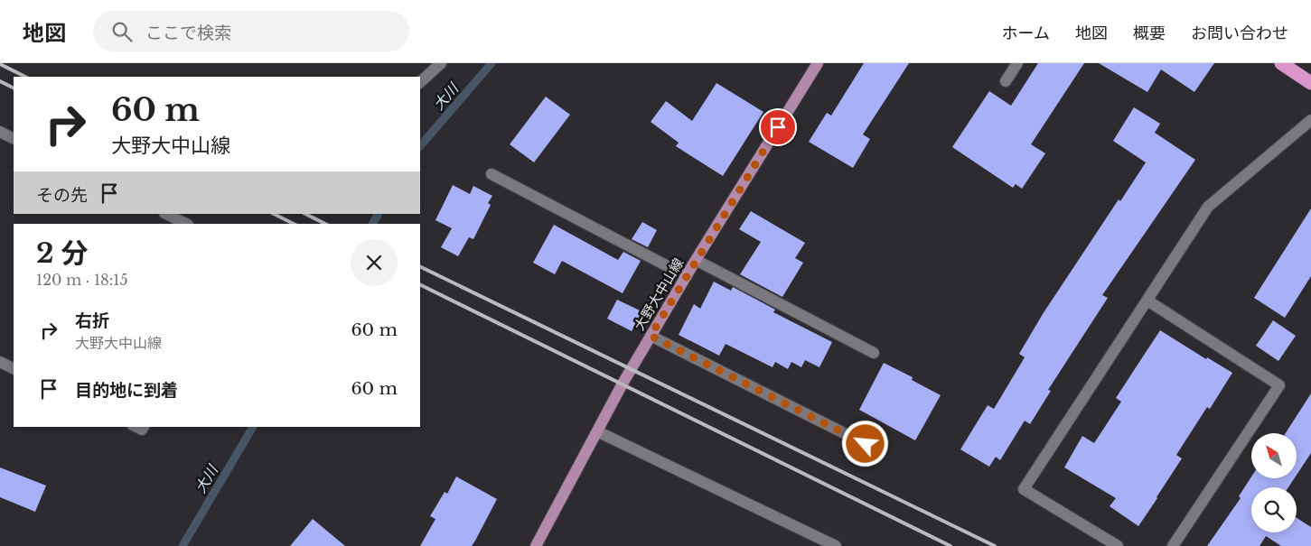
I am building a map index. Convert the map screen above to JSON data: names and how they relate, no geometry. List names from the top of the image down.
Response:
{
  "streets": {
    "main road": ["大野大中山線"]
  },
  "water": ["大川"],
  "north": "top left",
  "page": {
    "header": "地図",
    "search": "ここで検索",
    "nav": [
      "ホーム",
      "地図",
      "概要",
      "お問い合わせ"
    ],
    "turn": ["60 m", "大野大中山線"],
    "then": "その先",
    "heading": ["2 分", "120 m · 18:15"],
    "list": [
      {
        "name": "右折",
        "note": "大野大中山線",
        "value": "60 m"
      },
      {
        "name": "目的地に到着",
        "value": "60 m"
      }
    ]
  }
}
